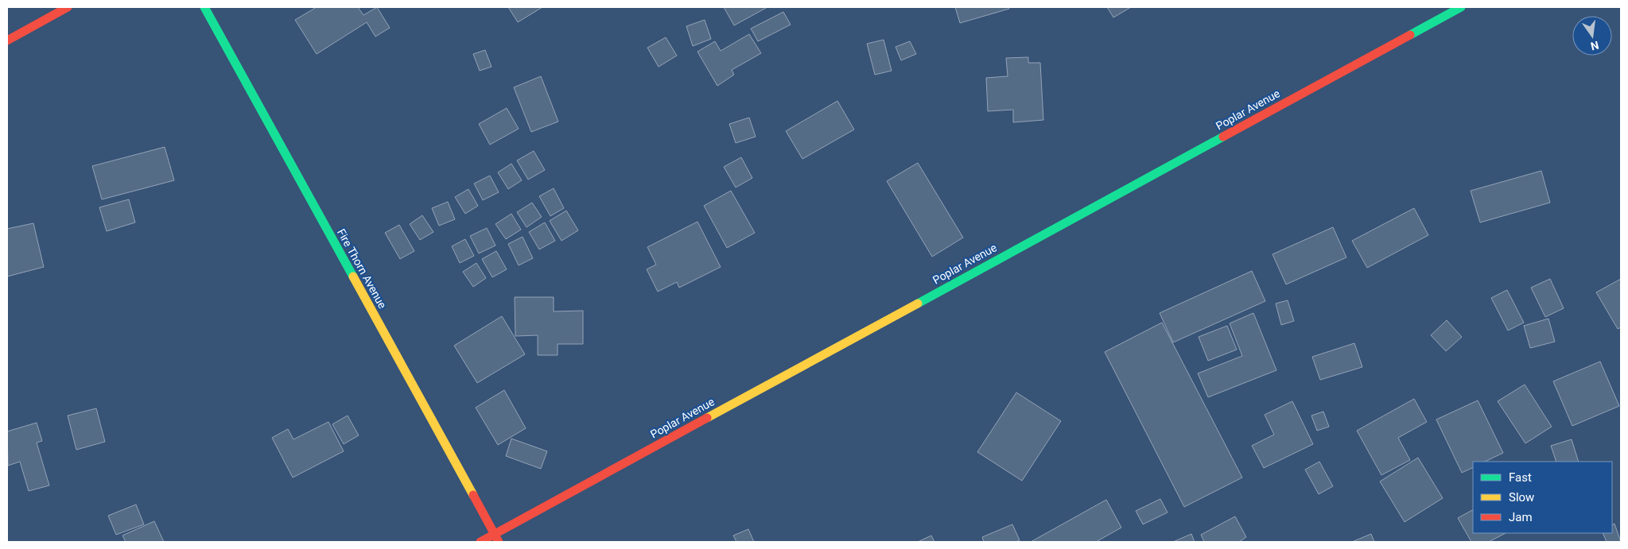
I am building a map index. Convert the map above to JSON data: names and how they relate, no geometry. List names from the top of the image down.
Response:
{
  "streets": {
    "street": ["Poplar Avenue", "Fire Thorn Avenue"]
  },
  "crossings": [
    ["Poplar Avenue", "Fire Thorn Avenue"]
  ],
  "legend": ["Fast", "Slow", "Jam"],
  "north": "bottom"
}
